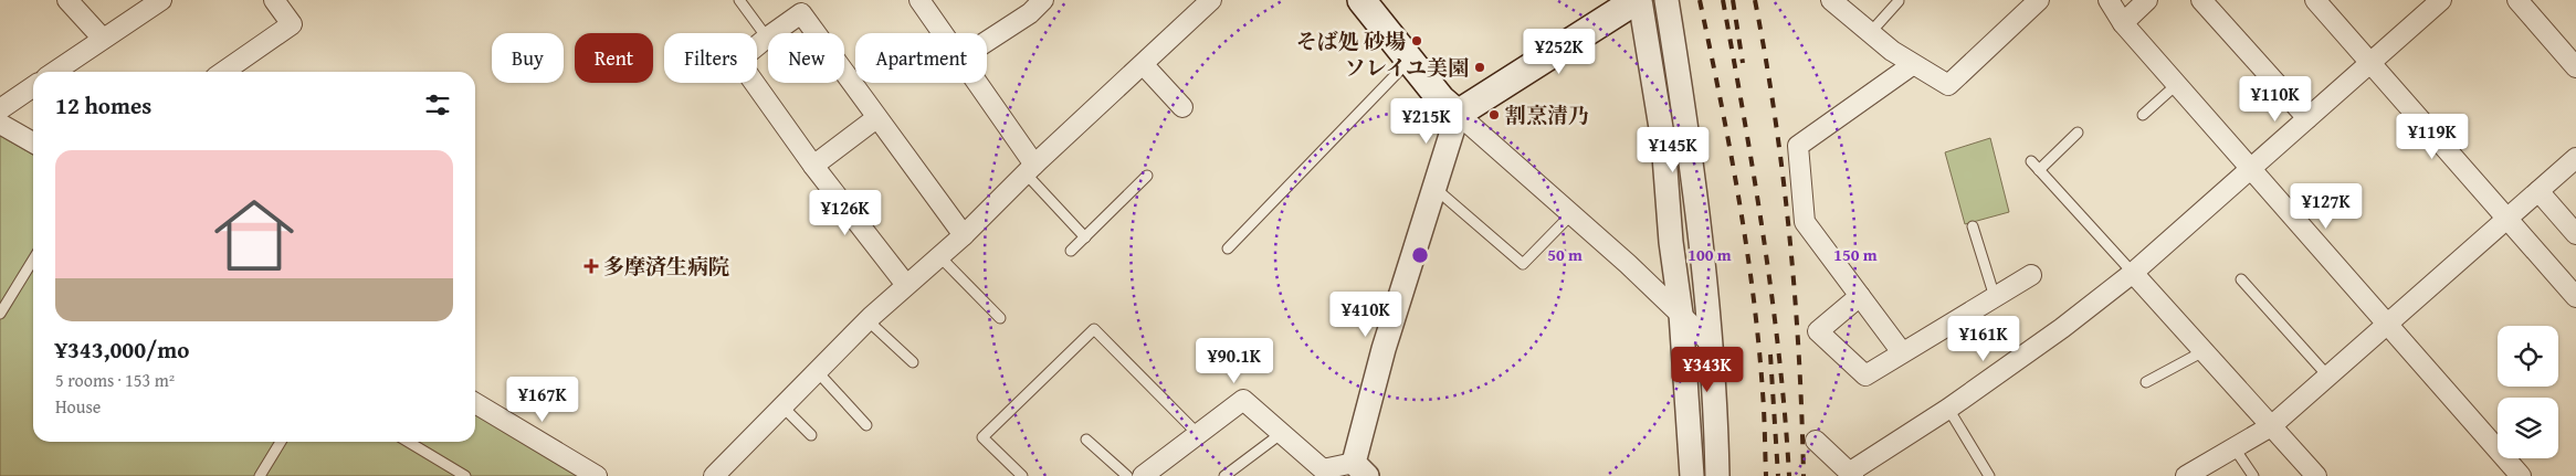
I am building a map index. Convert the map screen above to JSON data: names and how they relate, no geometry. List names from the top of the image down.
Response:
{
  "places": {
    "other": ["そば処 砂場", "ソレイユ美園", "割烹清乃"],
    "health": ["多摩済生病院"]
  },
  "page": {
    "price": [
      "¥252K",
      "¥110K",
      "¥215K",
      "¥119K",
      "¥145K",
      "¥127K",
      "¥126K",
      "¥410K",
      "¥161K",
      "¥90.1K",
      "¥343K",
      "¥167K"
    ],
    "chip": [
      "Buy",
      "Rent",
      "Filters",
      "New",
      "Apartment"
    ],
    "heading": "12 homes",
    "list": [
      {
        "name": "¥343,000/mo",
        "note": "5 rooms · 153 m² · House"
      }
    ]
  },
  "rings": ["50 m", "100 m", "150 m"]
}
